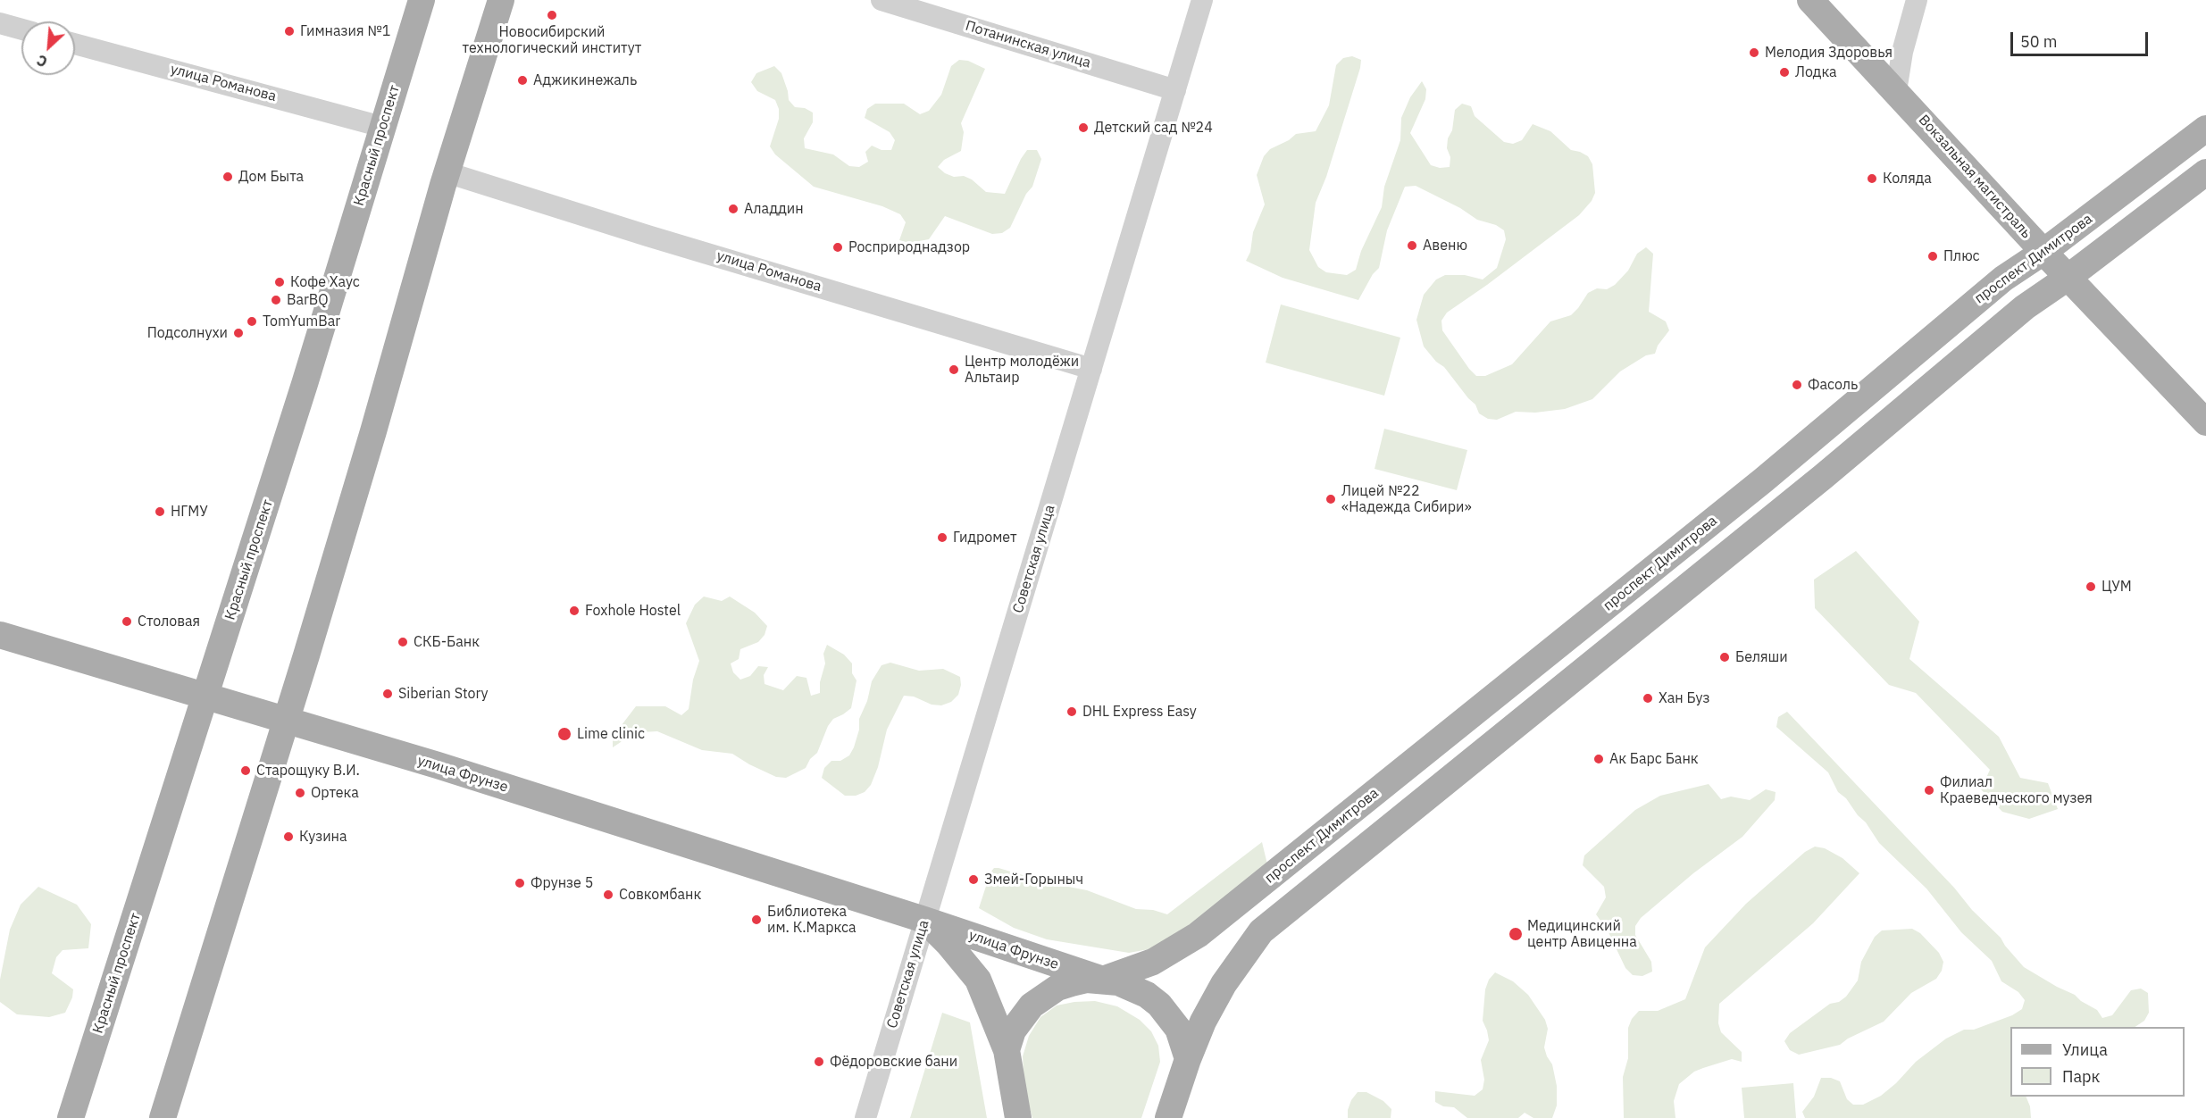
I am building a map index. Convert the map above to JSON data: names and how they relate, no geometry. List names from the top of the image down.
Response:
{
  "streets": {
    "main road": [
      "Красный проспект",
      "Вокзальная магистраль",
      "проспект Димитрова",
      "улица Фрунзе"
    ],
    "street": ["Потанинская улица", "улица Романова", "Советская улица"]
  },
  "crossings": [
    ["Потанинская улица", "Советская улица"],
    ["улица Романова", "Красный проспект"],
    ["улица Романова", "Советская улица"],
    ["Красный проспект", "улица Фрунзе"],
    ["Вокзальная магистраль", "проспект Димитрова"],
    ["проспект Димитрова", "улица Фрунзе"],
    ["Советская улица", "улица Фрунзе"]
  ],
  "places": [
    "Новосибирский технологический институт",
    "Гимназия №1",
    "Мелодия Здоровья",
    "Лодка",
    "Аджикинежаль",
    "Детский сад №24",
    "Дом Быта",
    "Коляда",
    "Аладдин",
    "Авеню",
    "Росприроднадзор",
    "Плюс",
    "Кофе Хаус",
    "BarBQ",
    "TomYumBar",
    "Подсолнухи",
    "Центр молодёжи Альтаир",
    "Фасоль",
    "Лицей №22 «Надежда Сибири»",
    "НГМУ",
    "Гидромет",
    "ЦУМ",
    "Foxhole Hostel",
    "Столовая",
    "СКБ-Банк",
    "Беляши",
    "Siberian Story",
    "Хан Буз",
    "DHL Express Easy",
    "Lime clinic",
    "Ак Барс Банк",
    "Старощуку В.И.",
    "Филиал Краеведческого музея",
    "Ортека",
    "Кузина",
    "Змей-Горыныч",
    "Фрунзе 5",
    "Совкомбанк",
    "Библиотека им. К.Маркса",
    "Медицинский центр Авиценна",
    "Фёдоровские бани"
  ],
  "legend": ["Улица", "Парк"],
  "scale_bar": "50 m",
  "north": "bottom left"
}
